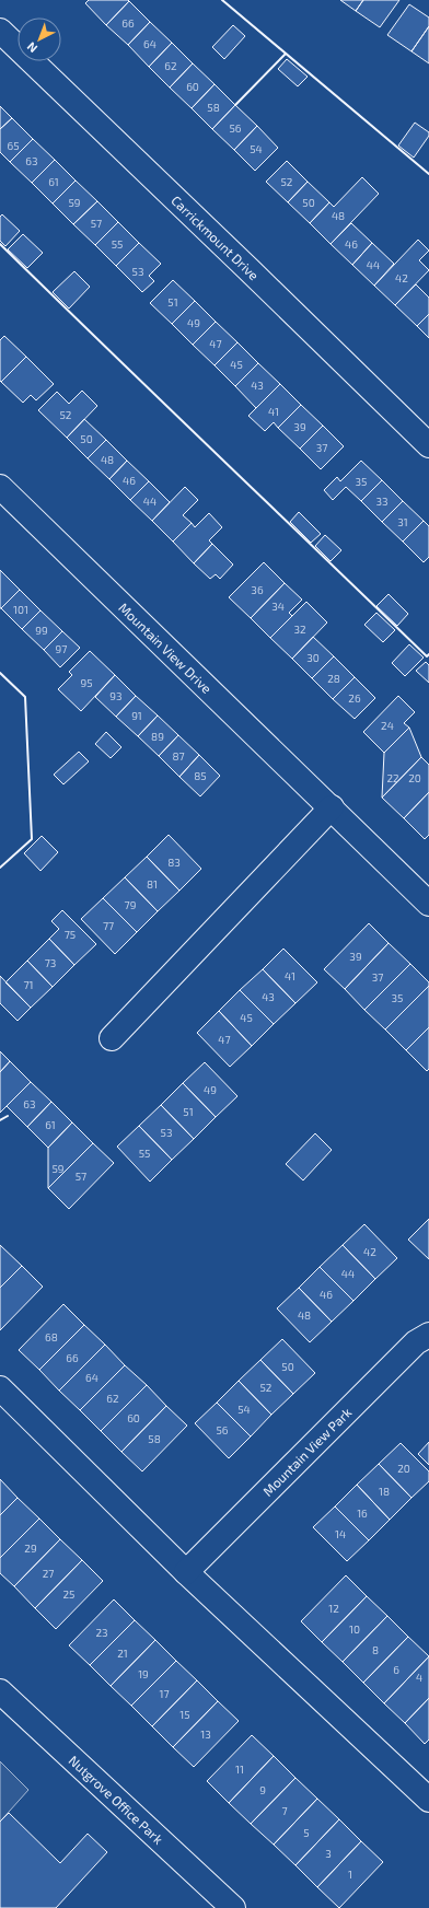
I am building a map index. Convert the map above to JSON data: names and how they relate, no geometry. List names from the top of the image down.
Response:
{
  "streets": {
    "street": [
      "Carrickmount Drive",
      "Mountain View Drive",
      "Mountain View Park",
      "Nutgrove Office Park"
    ]
  },
  "house_numbers": [
    "66",
    "64",
    "62",
    "60",
    "58",
    "56",
    "65",
    "54",
    "63",
    "61",
    "52",
    "59",
    "50",
    "48",
    "57",
    "55",
    "46",
    "44",
    "53",
    "42",
    "51",
    "49",
    "47",
    "45",
    "43",
    "41",
    "52",
    "39",
    "50",
    "37",
    "48",
    "46",
    "35",
    "44",
    "33",
    "31",
    "36",
    "34",
    "101",
    "32",
    "99",
    "97",
    "30",
    "28",
    "95",
    "93",
    "26",
    "91",
    "24",
    "89",
    "87",
    "85",
    "22",
    "20",
    "83",
    "81",
    "79",
    "77",
    "75",
    "39",
    "73",
    "41",
    "37",
    "71",
    "43",
    "35",
    "45",
    "47",
    "49",
    "63",
    "51",
    "61",
    "53",
    "55",
    "59",
    "57",
    "42",
    "44",
    "46",
    "48",
    "68",
    "66",
    "50",
    "64",
    "52",
    "62",
    "54",
    "60",
    "56",
    "58",
    "20",
    "18",
    "16",
    "14",
    "29",
    "27",
    "25",
    "12",
    "10",
    "23",
    "8",
    "21",
    "6",
    "19",
    "4",
    "17",
    "15",
    "13",
    "11",
    "9",
    "7",
    "5",
    "3",
    "1"
  ],
  "north": "bottom left"
}
